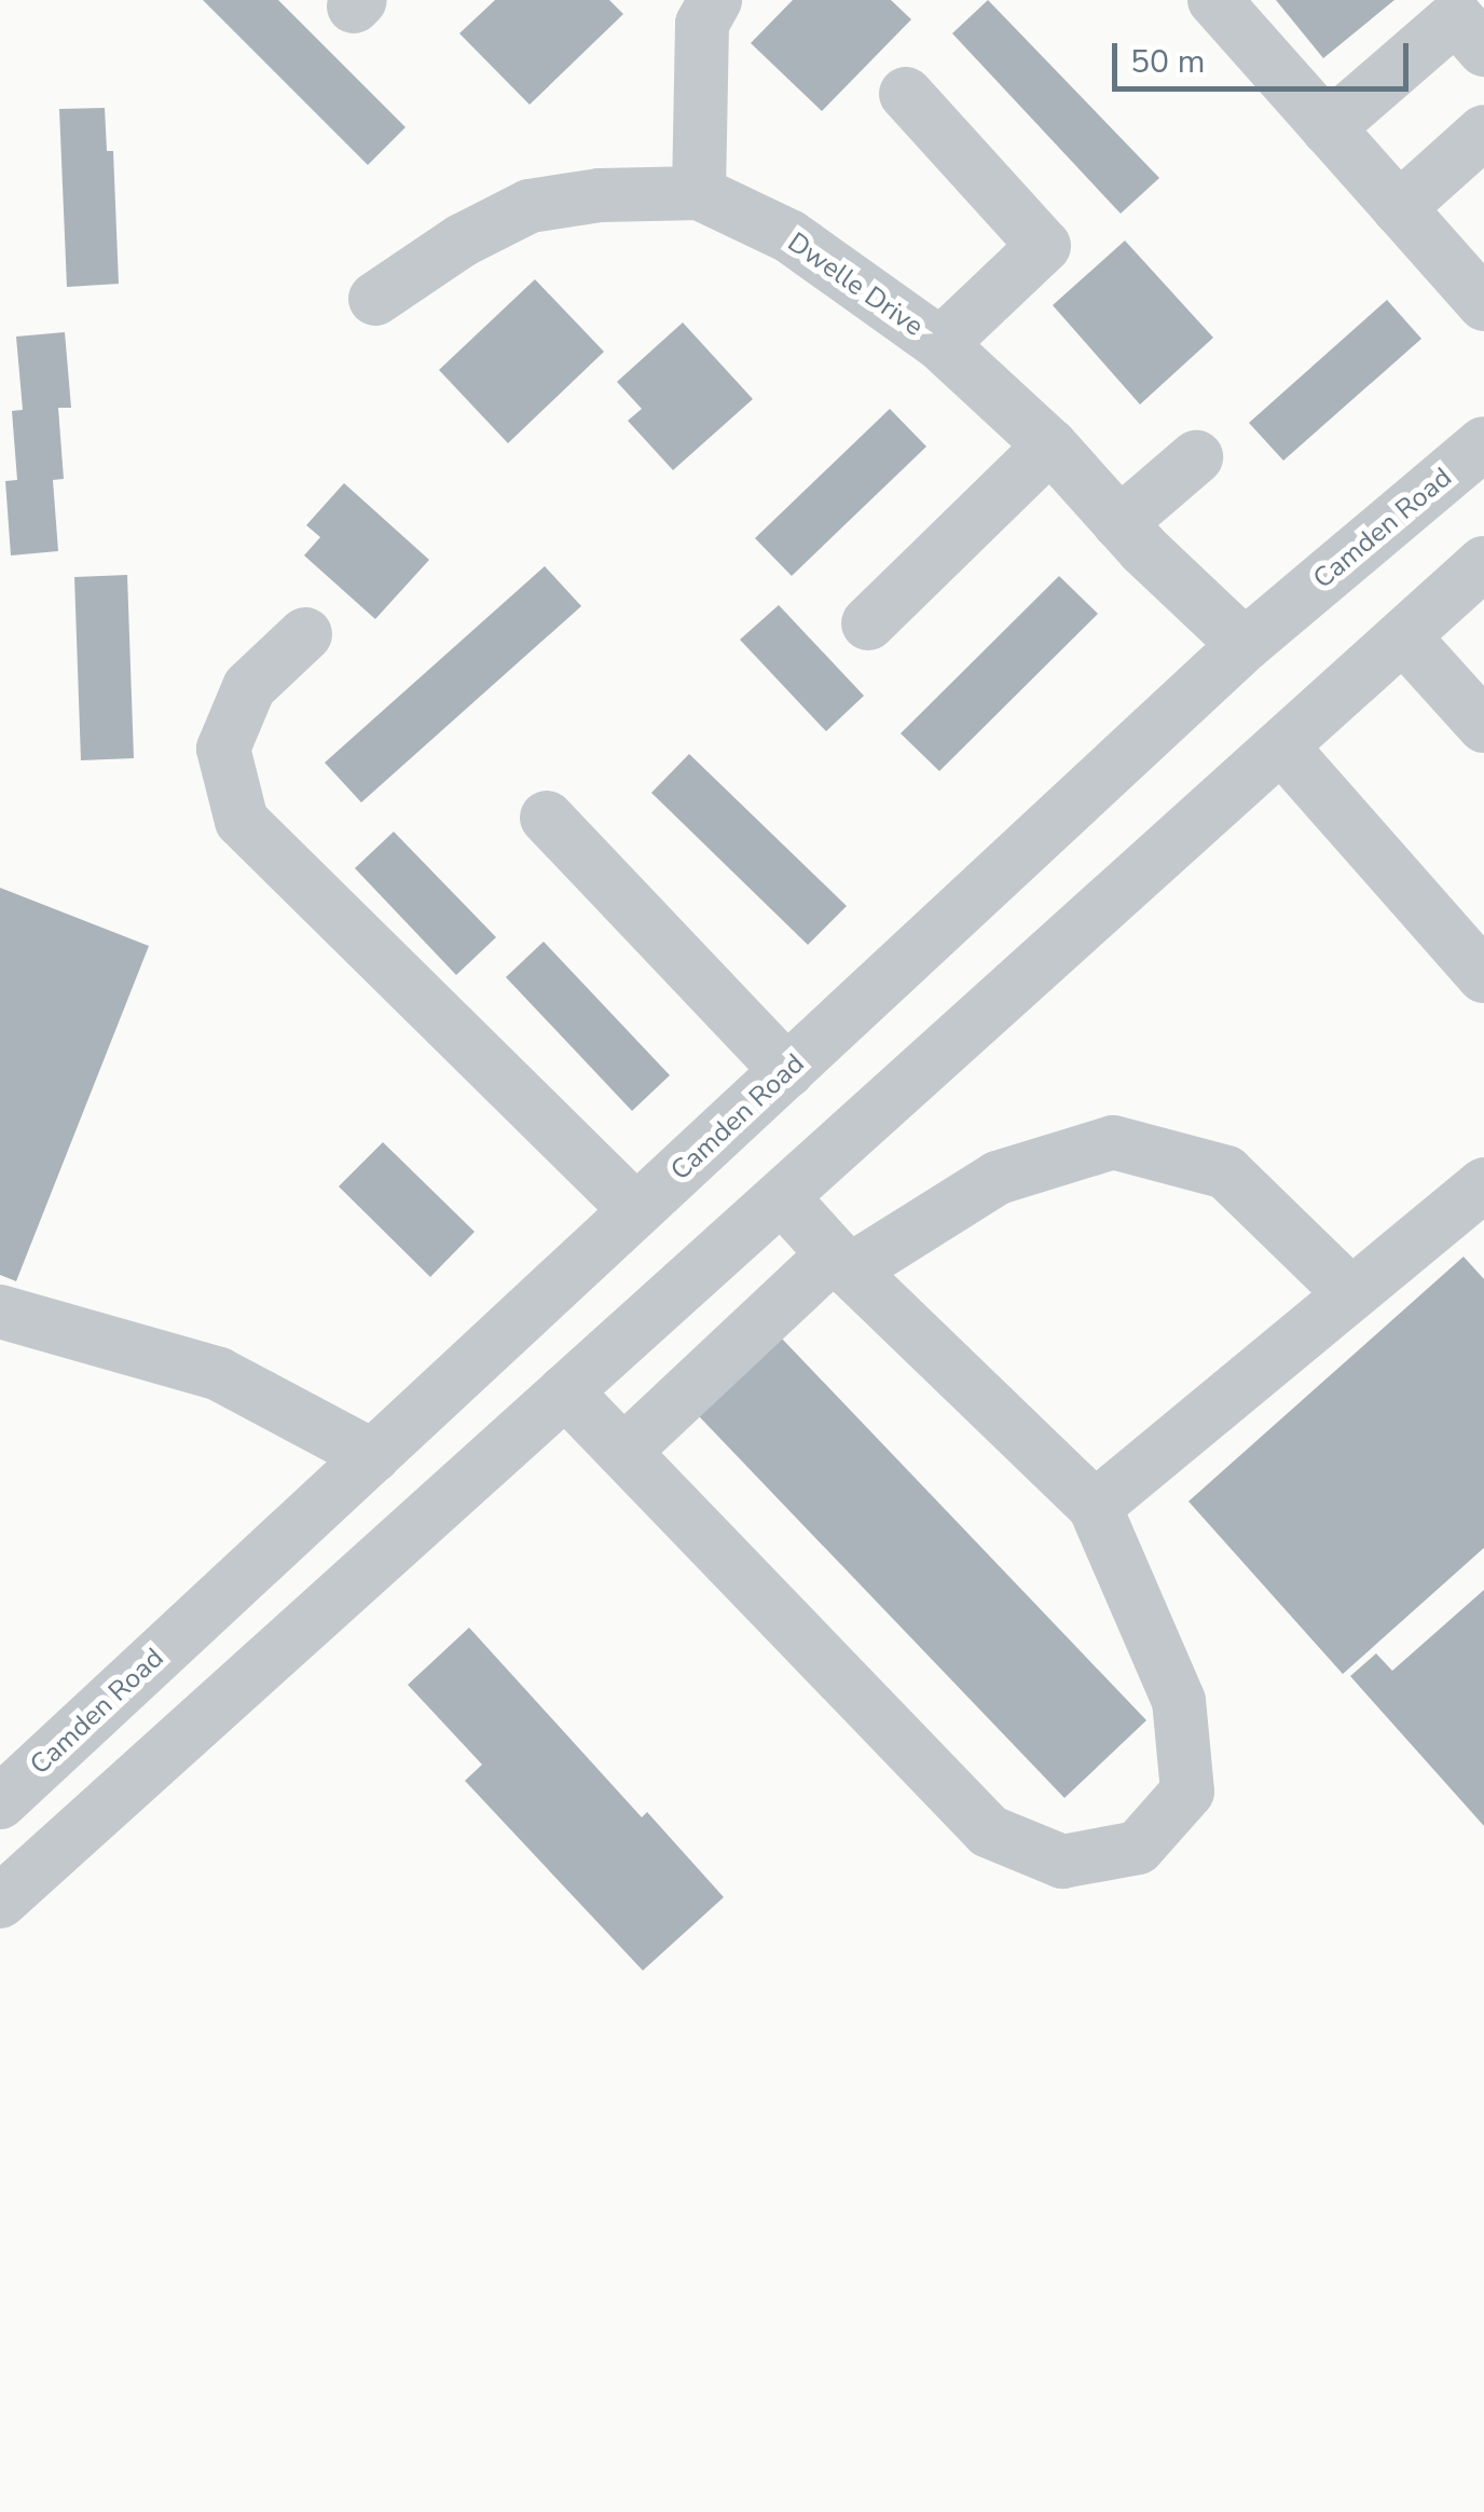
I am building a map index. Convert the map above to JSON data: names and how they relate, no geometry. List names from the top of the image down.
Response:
{
  "streets": {
    "street": ["Dwelle Drive", "Camden Road"]
  },
  "crossings": [
    ["Dwelle Drive", "Camden Road"]
  ],
  "scale_bar": "50 m"
}
